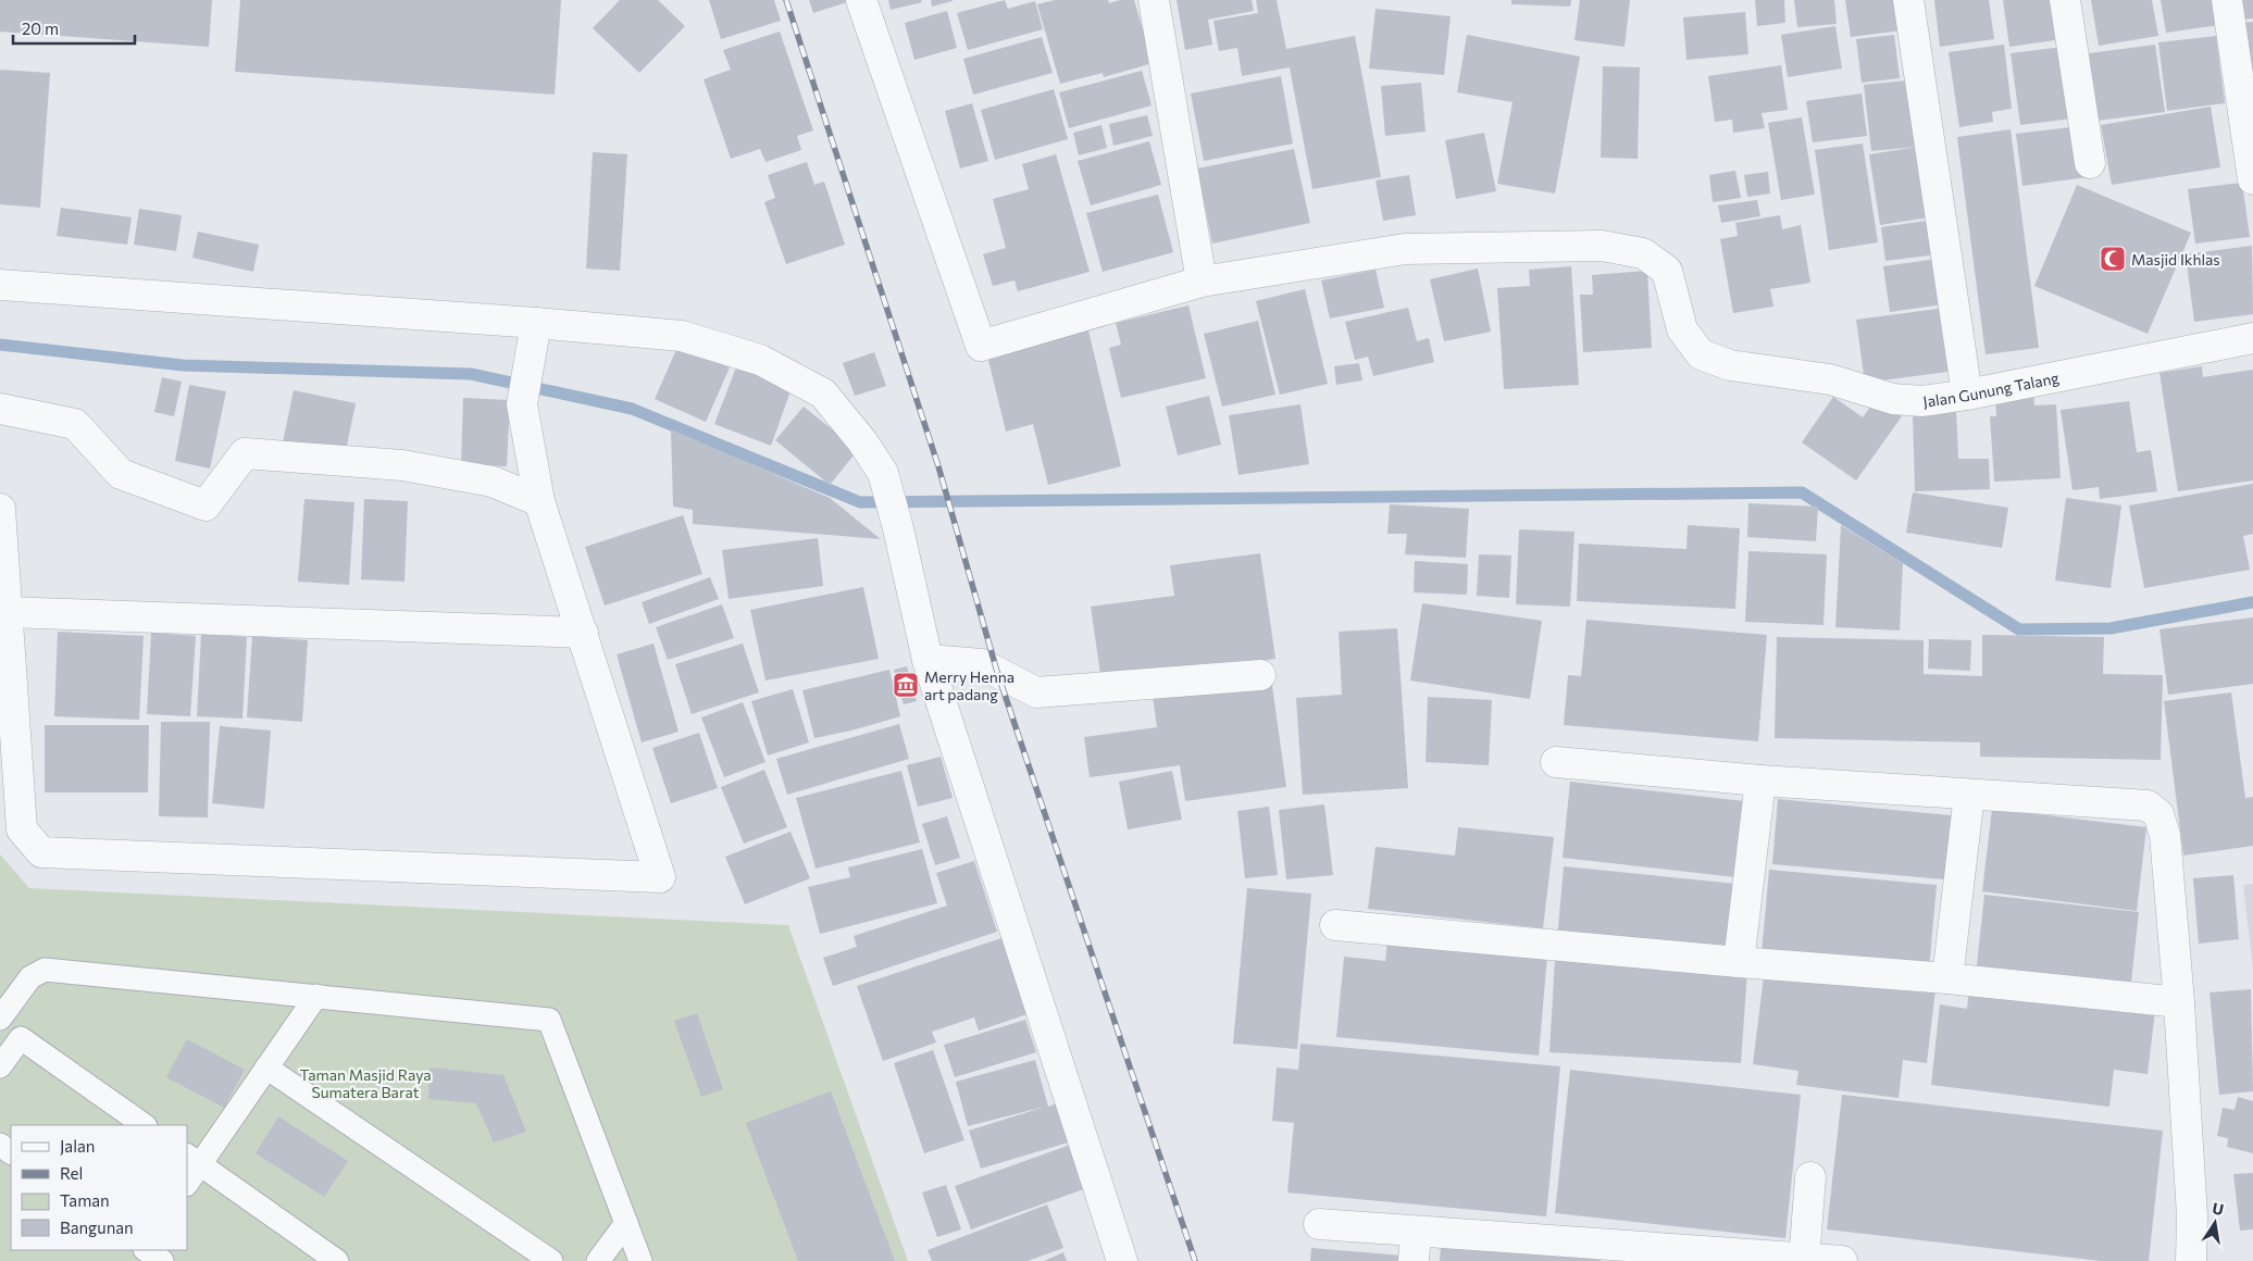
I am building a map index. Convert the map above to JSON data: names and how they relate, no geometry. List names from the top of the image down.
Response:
{
  "streets": {
    "street": ["Jalan Gunung Talang"]
  },
  "parks": ["Taman Masjid Raya Sumatera Barat"],
  "places": {
    "mosque": ["Masjid Ikhlas"],
    "museum": ["Merry Henna art padang"]
  },
  "legend": [
    "Jalan",
    "Rel",
    "Taman",
    "Bangunan"
  ],
  "scale_bar": "20 m",
  "north": "top"
}
